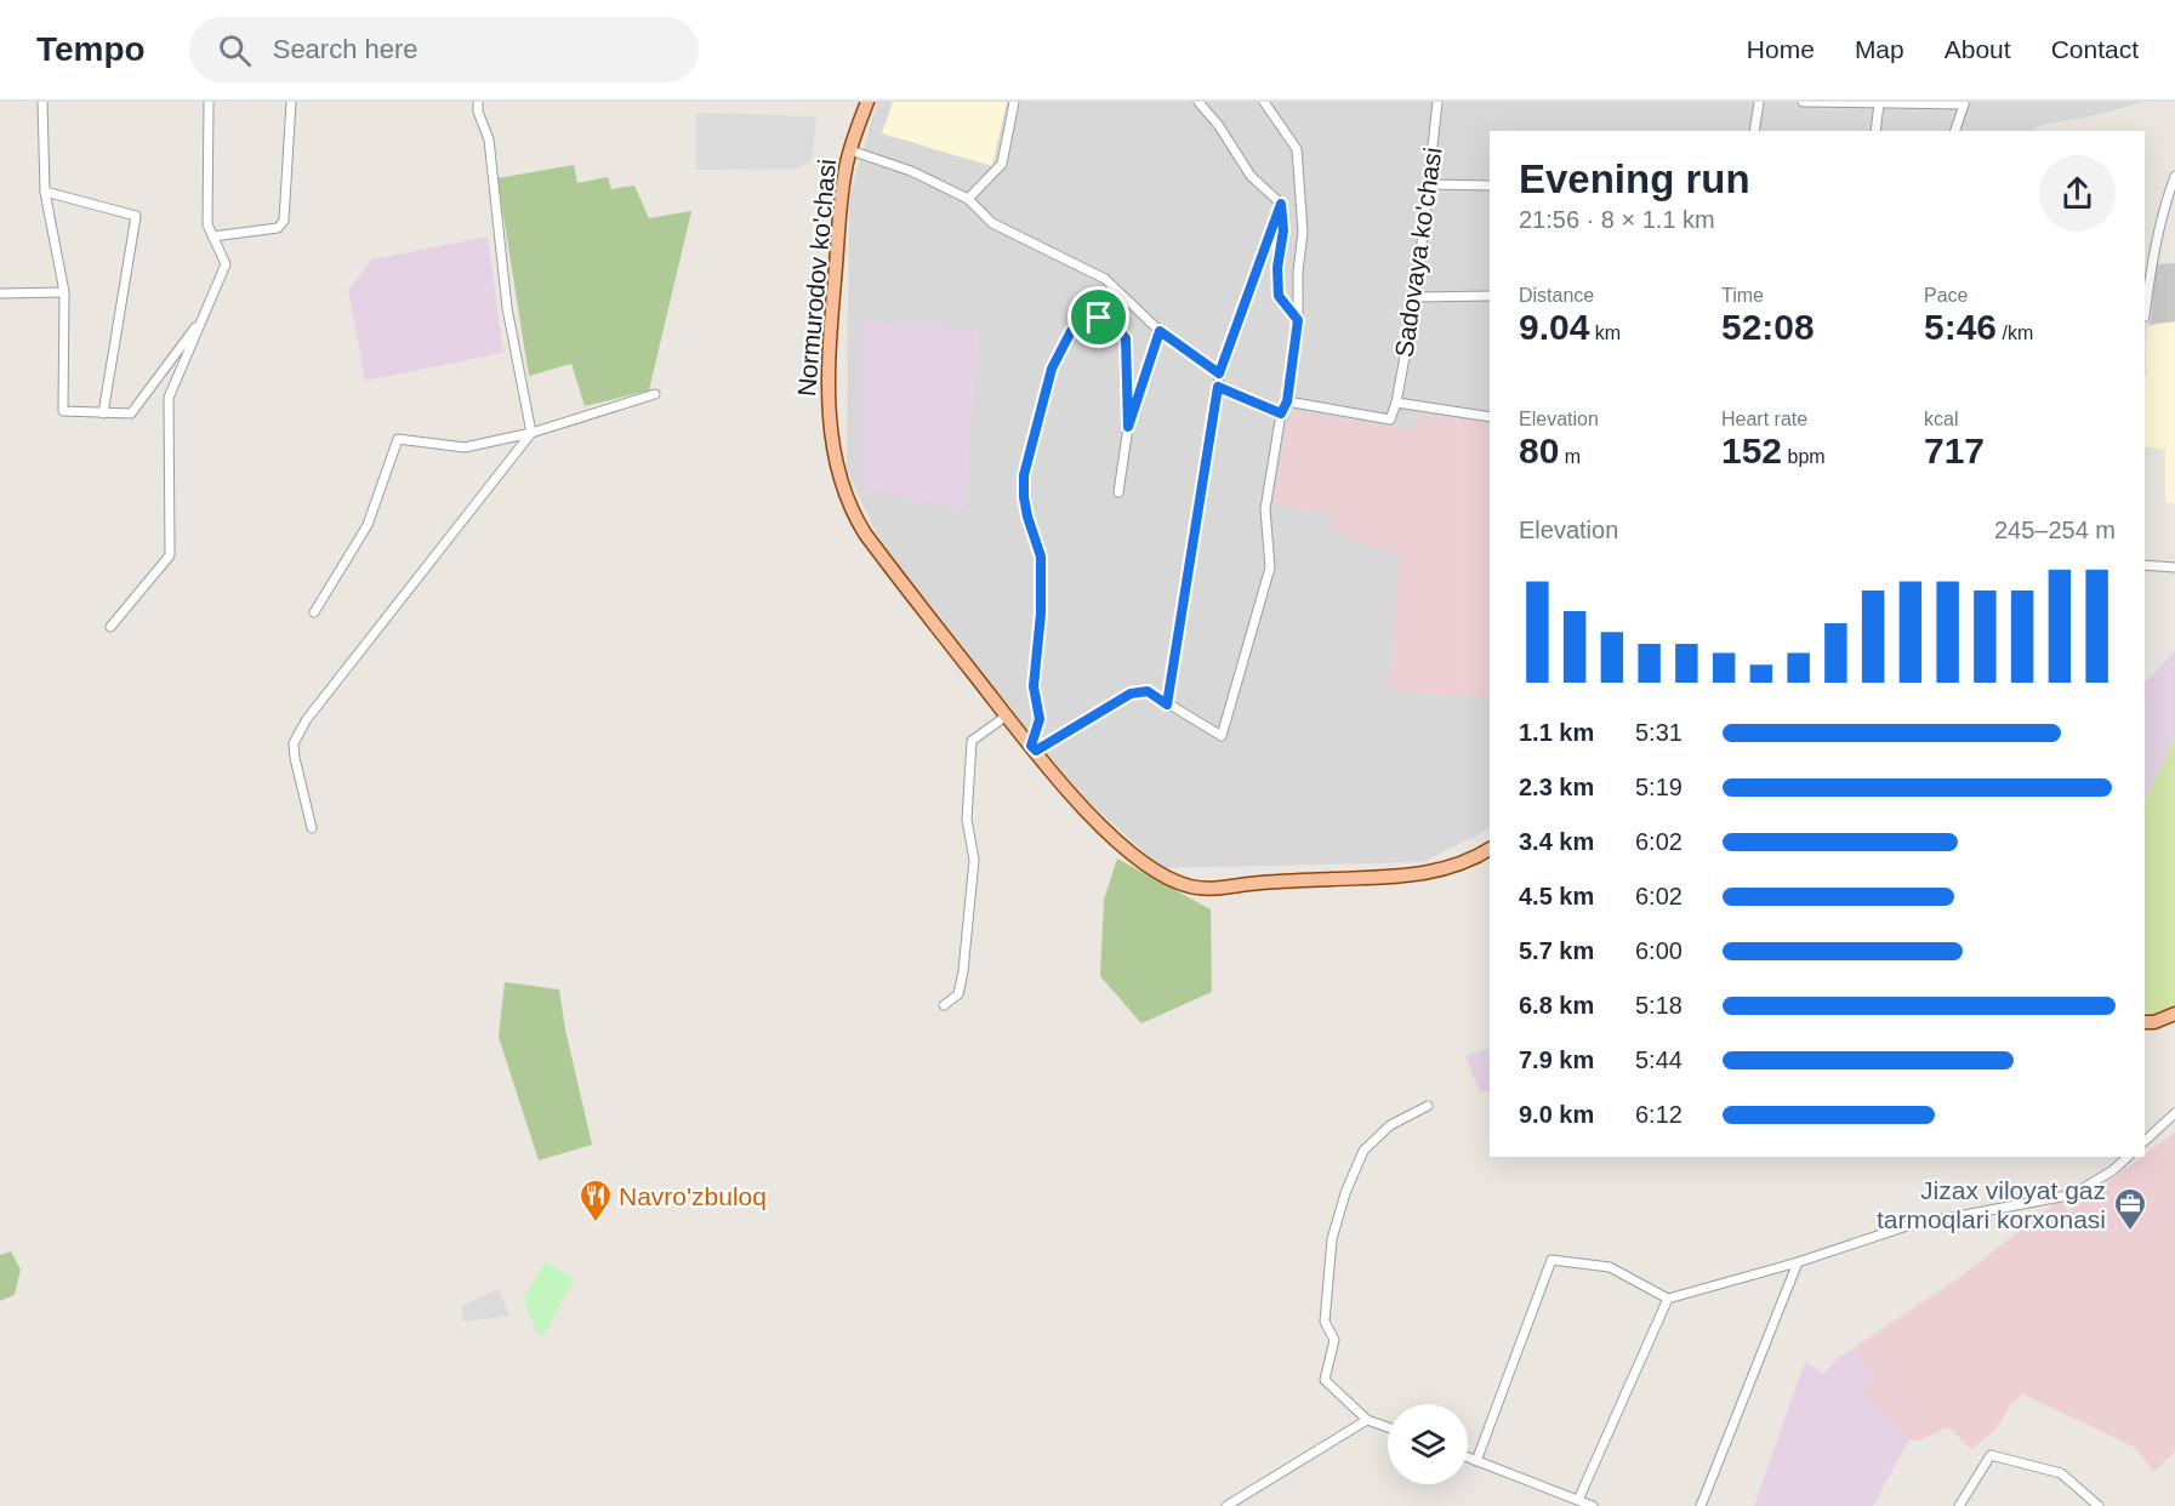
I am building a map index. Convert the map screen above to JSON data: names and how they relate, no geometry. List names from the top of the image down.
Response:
{
  "streets": {
    "main road": ["Normurodov ko'chasi"],
    "street": ["Sadovaya ko'chasi"]
  },
  "places": {
    "restaurant": ["Navro'zbuloq"],
    "office": ["Jizax viloyat gaz tarmoqlari korxonasi"]
  },
  "page": {
    "header": "Tempo",
    "search": "Search here",
    "nav": [
      "Home",
      "Map",
      "About",
      "Contact"
    ],
    "heading": ["Evening run", "21:56 · 8 × 1.1 km"],
    "stats": [
      ["Distance", "9.04 km"],
      ["Time", "52:08"],
      ["Pace", "5:46 /km"],
      ["Elevation", "80 m"],
      ["Heart rate", "152 bpm"],
      ["kcal", "717"]
    ],
    "chart": ["Elevation", "245–254 m"],
    "list": [
      {
        "name": "1.1 km",
        "note": "5:31"
      },
      {
        "name": "2.3 km",
        "note": "5:19"
      },
      {
        "name": "3.4 km",
        "note": "6:02"
      },
      {
        "name": "4.5 km",
        "note": "6:02"
      },
      {
        "name": "5.7 km",
        "note": "6:00"
      },
      {
        "name": "6.8 km",
        "note": "5:18"
      },
      {
        "name": "7.9 km",
        "note": "5:44"
      },
      {
        "name": "9.0 km",
        "note": "6:12"
      }
    ]
  }
}
